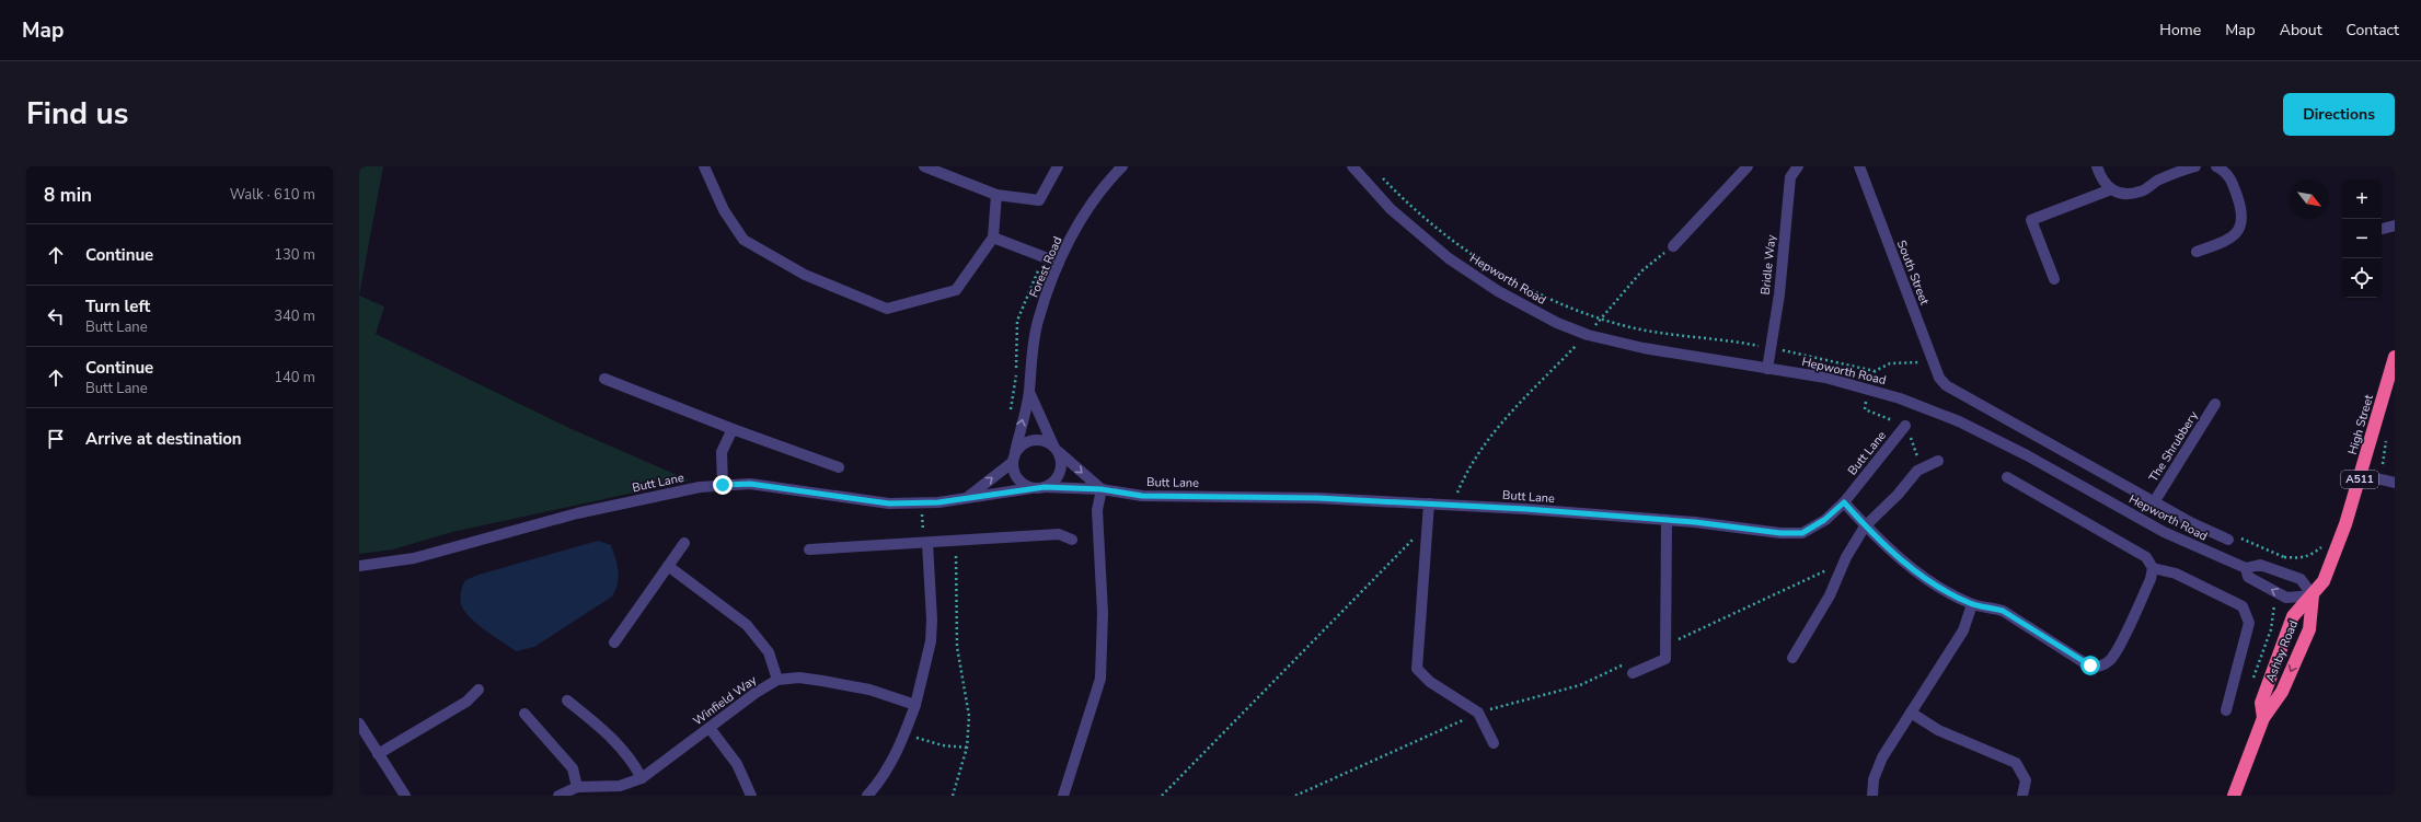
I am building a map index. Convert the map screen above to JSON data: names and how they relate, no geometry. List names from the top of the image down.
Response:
{
  "streets": {
    "highway": ["High Street", "A511", "Ashby Road"],
    "street": [
      "Bridle Way",
      "Forest Road",
      "South Street",
      "Hepworth Road",
      "The Shrubbery",
      "Butt Lane",
      "Winfield Way"
    ]
  },
  "crossings": [
    ["Bridle Way", "Hepworth Road"],
    ["Forest Road", "Butt Lane"],
    ["South Street", "The Shrubbery"],
    ["Hepworth Road", "High Street"],
    ["Hepworth Road", "Ashby Road"],
    ["High Street", "Ashby Road"]
  ],
  "north": "bottom right",
  "page": {
    "header": "Map",
    "nav": [
      "Home",
      "Map",
      "About",
      "Contact"
    ],
    "title": "Find us",
    "buttons": "Directions",
    "heading": ["8 min", "Walk · 610 m"],
    "map_buttons": ["+", "−"],
    "list": [
      ["Continue", "130 m"],
      ["Turn left", "Butt Lane", "340 m"],
      ["Continue", "Butt Lane", "140 m"],
      "Arrive at destination"
    ]
  }
}
